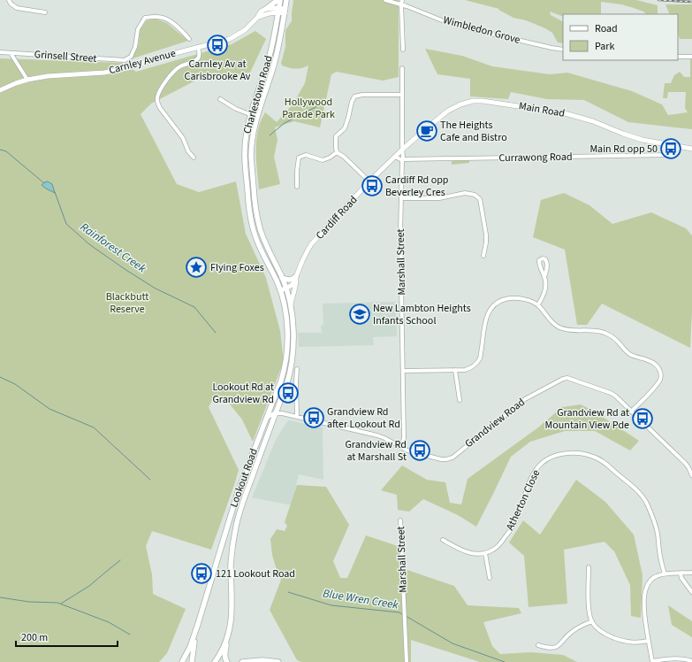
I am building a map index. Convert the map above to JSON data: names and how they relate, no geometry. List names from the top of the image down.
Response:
{
  "streets": {
    "highway": ["Charlestown Road", "Lookout Road"],
    "main road": ["Carnley Avenue", "Main Road", "Cardiff Road"],
    "street": [
      "Wimbledon Grove",
      "Grinsell Street",
      "Currawong Road",
      "Marshall Street",
      "Grandview Road",
      "Atherton Close"
    ]
  },
  "crossings": [
    ["Grinsell Street", "Carnley Avenue"],
    ["Carnley Avenue", "Charlestown Road"],
    ["Charlestown Road", "Cardiff Road"],
    ["Charlestown Road", "Lookout Road"],
    ["Main Road", "Cardiff Road"],
    ["Main Road", "Marshall Street"],
    ["Currawong Road", "Marshall Street"],
    ["Cardiff Road", "Marshall Street"],
    ["Cardiff Road", "Lookout Road"],
    ["Marshall Street", "Grandview Road"],
    ["Grandview Road", "Lookout Road"]
  ],
  "water": ["Rainforest Creek", "Blue Wren Creek"],
  "parks": ["Hollywood Parade Park", "Blackbutt Reserve"],
  "places": {
    "bus stop": [
      "Carnley Av at Carisbrooke Av",
      "Main Rd opp 50",
      "Cardiff Rd opp Beverley Cres",
      "Lookout Rd at Grandview Rd",
      "Grandview Rd after Lookout Rd",
      "Grandview Rd at Mountain View Pde",
      "Grandview Rd at Marshall St",
      "121 Lookout Road"
    ],
    "cafe": ["The Heights Cafe and Bistro"],
    "place": ["Flying Foxes"],
    "school or university": ["New Lambton Heights Infants School"]
  },
  "legend": ["Road", "Park"],
  "scale_bar": "200 m"
}
